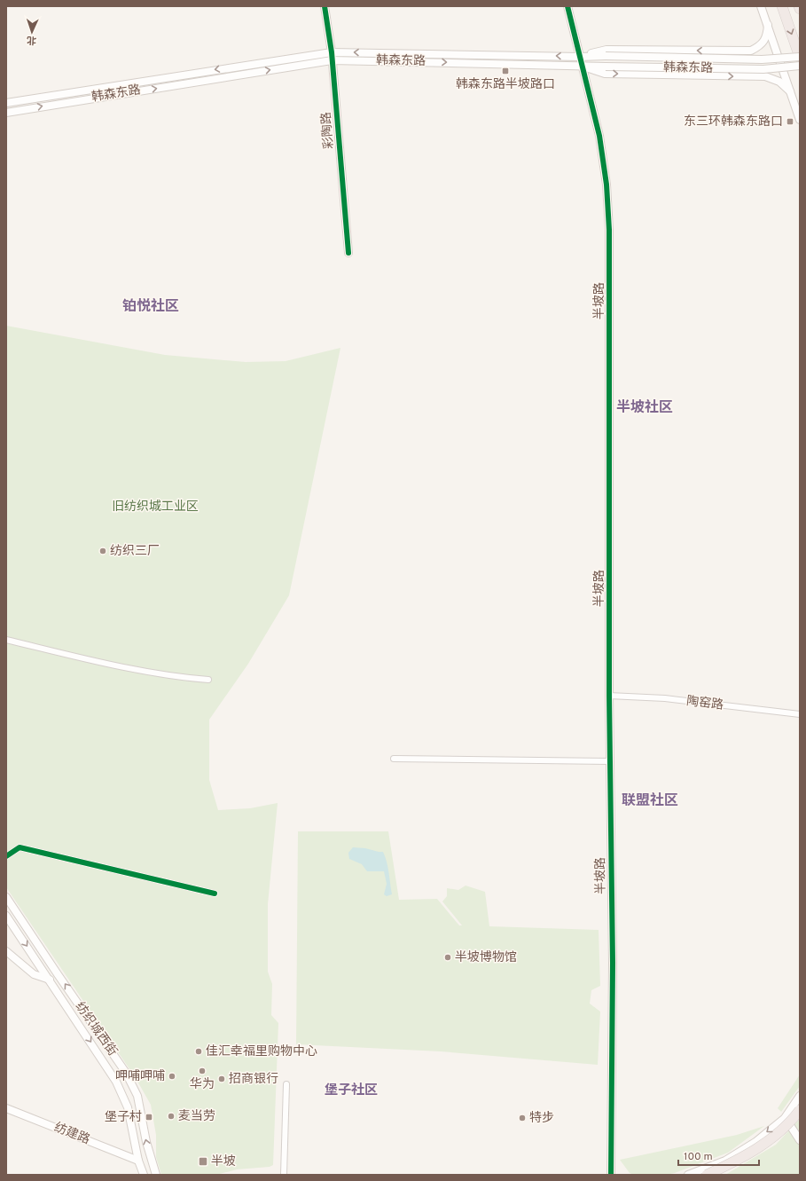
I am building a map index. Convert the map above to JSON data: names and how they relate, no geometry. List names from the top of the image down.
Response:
{
  "streets": {
    "main road": [
      "韩森东路",
      "彩陶路",
      "半坡路",
      "纺织城西街",
      "纺建路"
    ],
    "street": ["陶窑路"]
  },
  "crossings": [
    ["韩森东路", "彩陶路"],
    ["韩森东路", "半坡路"],
    ["半坡路", "陶窑路"],
    ["纺织城西街", "纺建路"]
  ],
  "districts": [
    "铂悦社区",
    "半坡社区",
    "联盟社区",
    "堡子社区"
  ],
  "parks": ["旧纺织城工业区"],
  "places": {
    "transit": [
      "韩森东路半坡路口",
      "东三环韩森东路口",
      "堡子村",
      "半坡"
    ],
    "other": [
      "纺织三厂",
      "半坡博物馆",
      "佳汇·幸福里购物中心",
      "华为",
      "呷哺呷哺",
      "招商银行",
      "麦当劳",
      "特步"
    ]
  },
  "scale_bar": "100 m",
  "north": "bottom"
}
